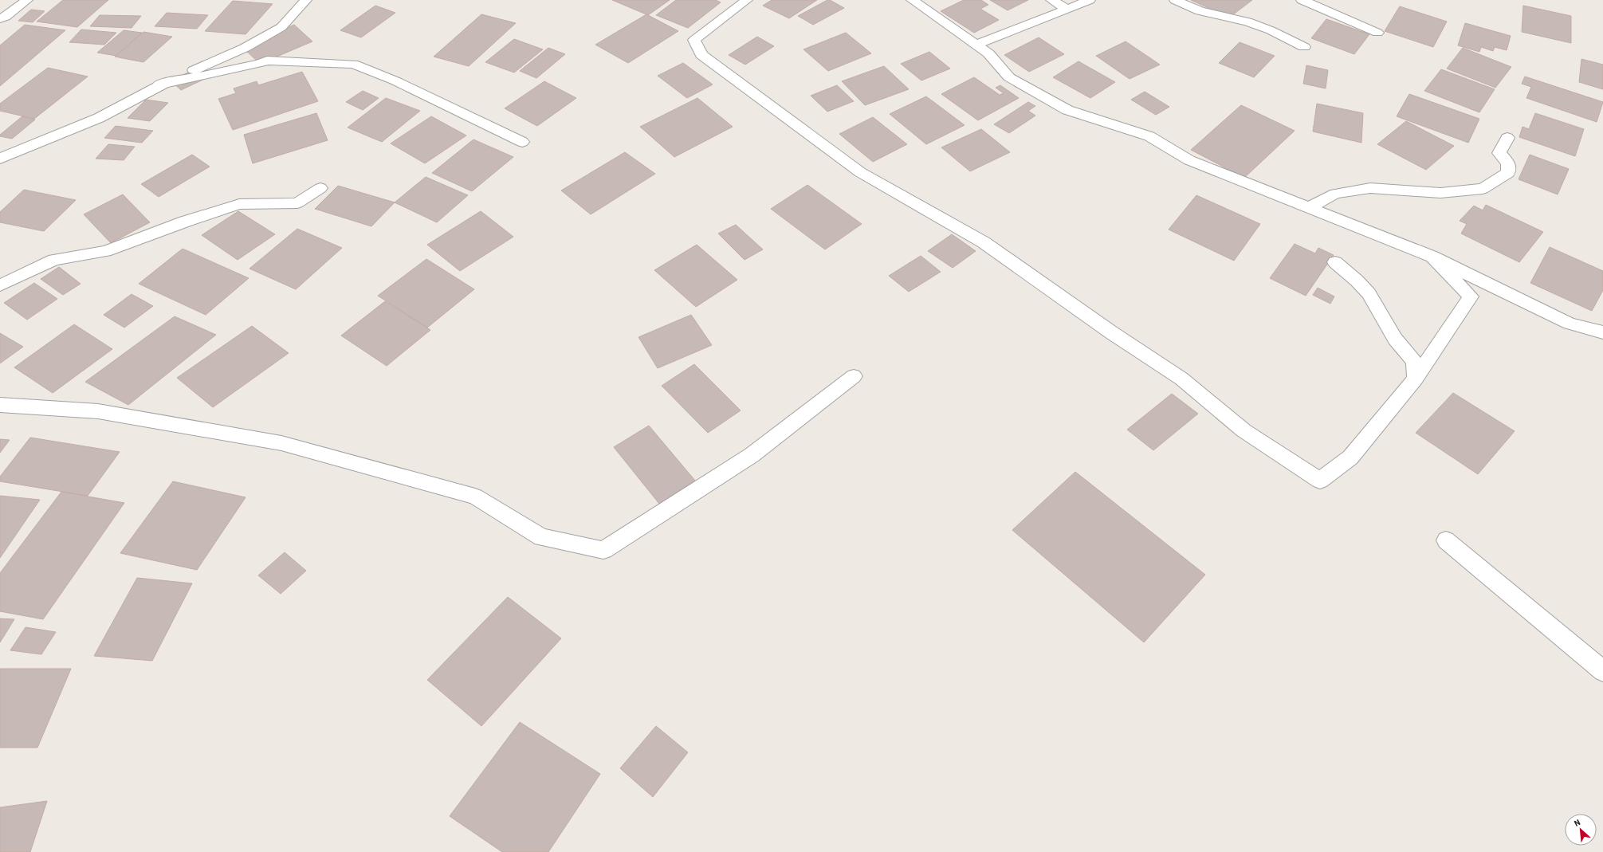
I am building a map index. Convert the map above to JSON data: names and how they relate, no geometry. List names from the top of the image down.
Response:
{
  "north": "top left"
}
